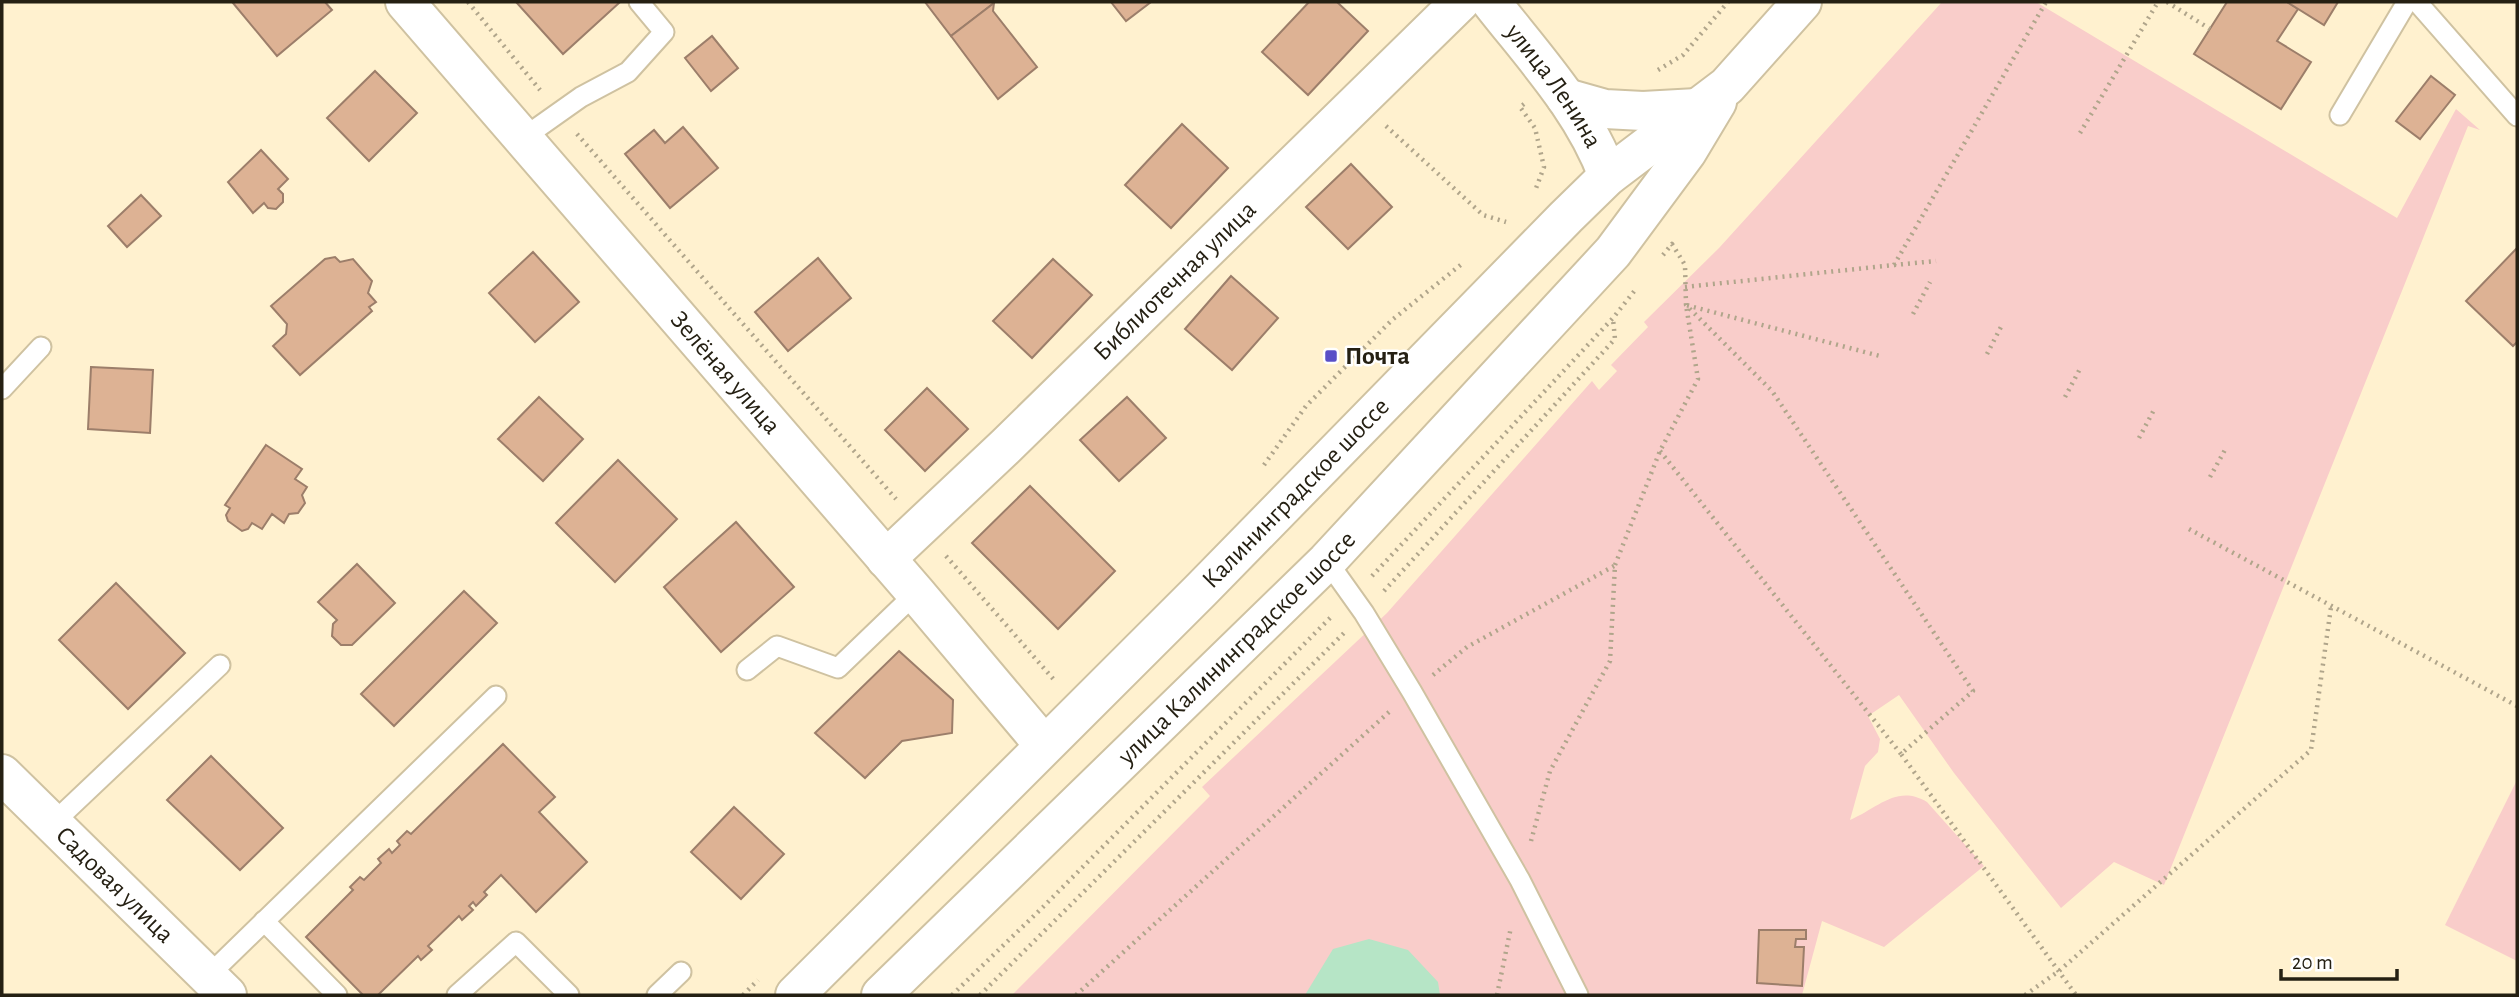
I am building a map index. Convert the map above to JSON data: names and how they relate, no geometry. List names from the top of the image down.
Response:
{
  "streets": {
    "main road": [
      "улица Ленина",
      "Библиотечная улица",
      "Зелёная улица",
      "Калининградское шоссе",
      "улица Калининградское шоссе",
      "Садовая улица"
    ]
  },
  "crossings": [
    ["улица Ленина", "Калининградское шоссе"],
    ["улица Ленина", "улица Калининградское шоссе"],
    ["Библиотечная улица", "Зелёная улица"],
    ["Зелёная улица", "Калининградское шоссе"],
    ["Калининградское шоссе", "улица Калининградское шоссе"]
  ],
  "places": {
    "transit": ["Почта"]
  },
  "scale_bar": "20 m"
}
